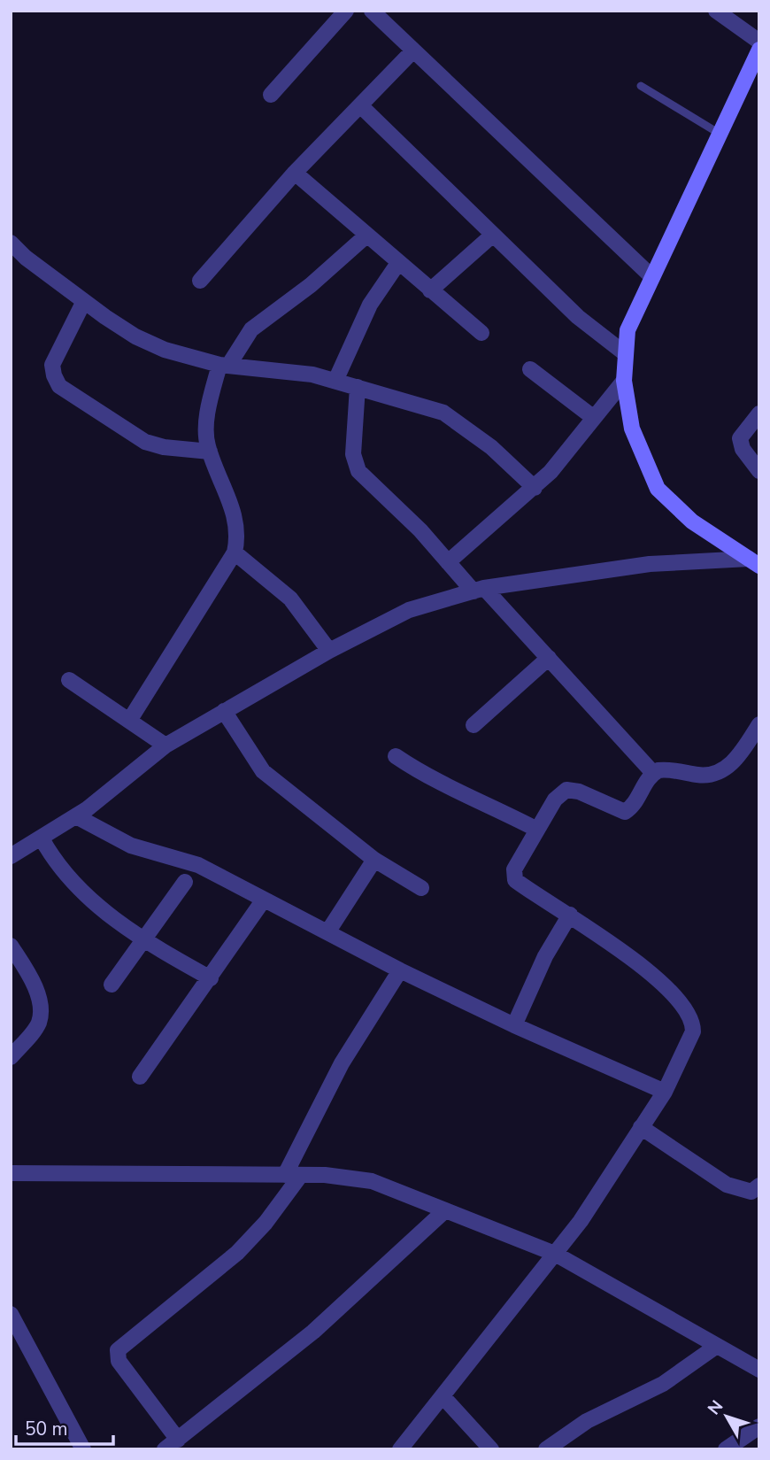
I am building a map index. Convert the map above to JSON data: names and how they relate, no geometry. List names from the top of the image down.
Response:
{
  "scale_bar": "50 m",
  "north": "top left"
}
